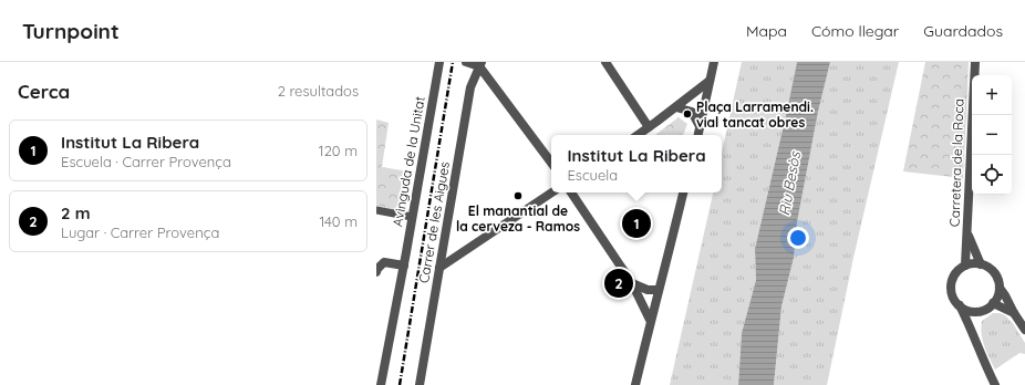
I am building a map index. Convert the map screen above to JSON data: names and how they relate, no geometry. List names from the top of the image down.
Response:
{
  "streets": {
    "street": ["Avinguda de la Unitat", "Carretera de la Roca", "Carrer de les Aigues"]
  },
  "water": ["Riu Besòs"],
  "places": ["Plaça Larramendi. vial tancat obres", "El manantial de la cerveza - Ramos"],
  "page": {
    "header": "Turnpoint",
    "nav": ["Mapa", "Cómo llegar", "Guardados"],
    "heading": ["Cerca", "2 resultados"],
    "map_buttons": ["+", "−"],
    "list": [
      {
        "mark": "1",
        "name": "Institut La Ribera",
        "note": "Escuela · Carrer Provença",
        "value": "120 m"
      },
      {
        "mark": "2",
        "name": "2 m",
        "note": "Lugar · Carrer Provença",
        "value": "140 m"
      }
    ],
    "popup": ["Institut La Ribera", "Escuela"],
    "pins": ["1", "2"]
  }
}
